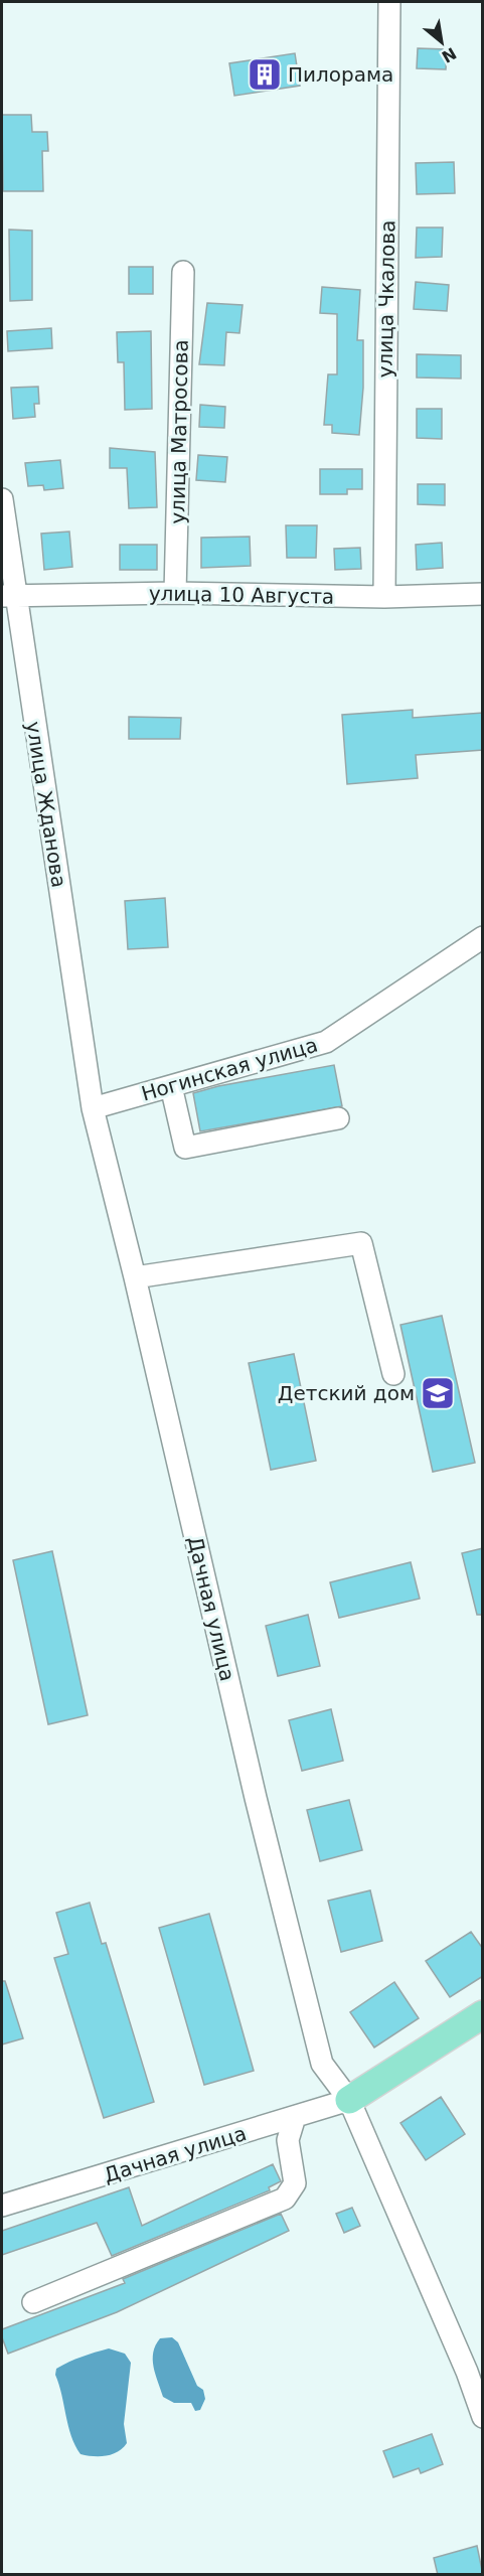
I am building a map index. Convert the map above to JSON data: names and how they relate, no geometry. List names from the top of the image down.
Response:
{
  "streets": {
    "street": [
      "улица Чкалова",
      "улица Матросова",
      "улица 10 Августа",
      "улица Жданова",
      "Ногинская улица",
      "Дачная улица"
    ]
  },
  "crossings": [
    ["улица Чкалова", "улица 10 Августа"],
    ["улица Матросова", "улица 10 Августа"],
    ["улица 10 Августа", "улица Жданова"],
    ["улица Жданова", "Ногинская улица"],
    ["улица Жданова", "Дачная улица"],
    ["Ногинская улица", "Дачная улица"]
  ],
  "places": {
    "building": ["Пилорама"],
    "school or university": ["Детский дом"]
  },
  "north": "bottom right"
}
